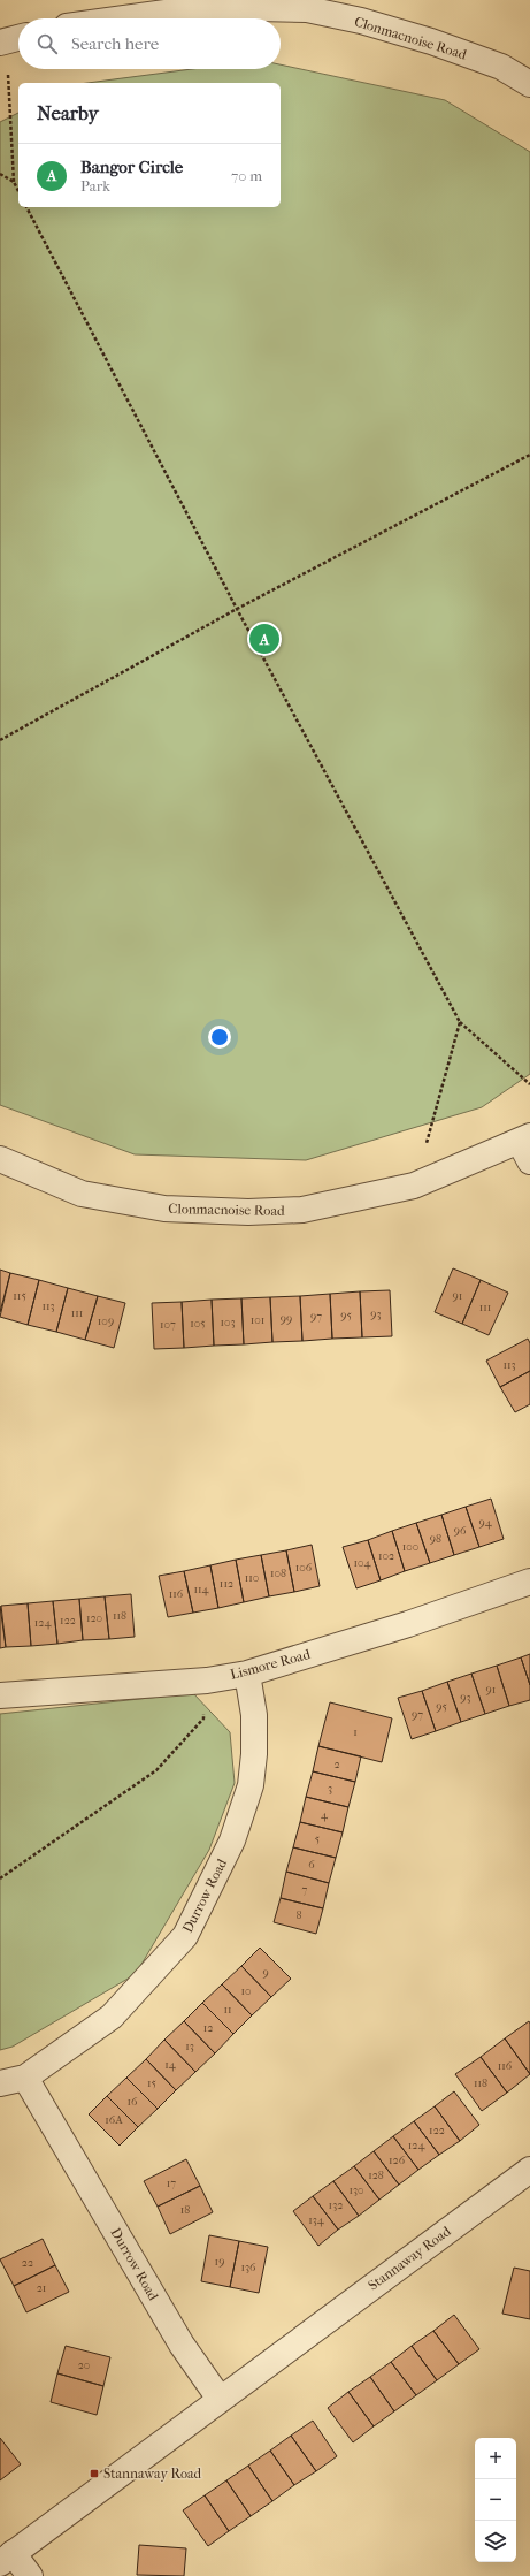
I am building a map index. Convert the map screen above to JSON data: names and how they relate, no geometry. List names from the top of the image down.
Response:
{
  "streets": {
    "street": [
      "Clonmacnoise Road",
      "Lismore Road",
      "Durrow Road",
      "Stannaway Road"
    ]
  },
  "crossings": [
    ["Lismore Road", "Durrow Road"],
    ["Durrow Road", "Stannaway Road"]
  ],
  "places": {
    "transit": ["Stannaway Road"]
  },
  "house_numbers": [
    "115",
    "91",
    "113",
    "111",
    "111",
    "93",
    "95",
    "97",
    "99",
    "101",
    "109",
    "103",
    "105",
    "107",
    "113",
    "94",
    "96",
    "98",
    "100",
    "102",
    "104",
    "106",
    "108",
    "110",
    "112",
    "114",
    "116",
    "118",
    "120",
    "122",
    "124",
    "91",
    "93",
    "95",
    "97",
    "1",
    "2",
    "3",
    "4",
    "5",
    "6",
    "7",
    "8",
    "9",
    "10",
    "11",
    "12",
    "13",
    "14",
    "116",
    "15",
    "118",
    "16",
    "16A",
    "122",
    "124",
    "126",
    "128",
    "17",
    "130",
    "132",
    "18",
    "134",
    "19",
    "22",
    "136",
    "21",
    "20"
  ],
  "page": {
    "search": "Search here",
    "heading": "Nearby",
    "list": [
      {
        "mark": "A",
        "name": "Bangor Circle",
        "note": "Park",
        "value": "70 m"
      }
    ],
    "pins": "A",
    "map_buttons": ["+", "−"]
  }
}
